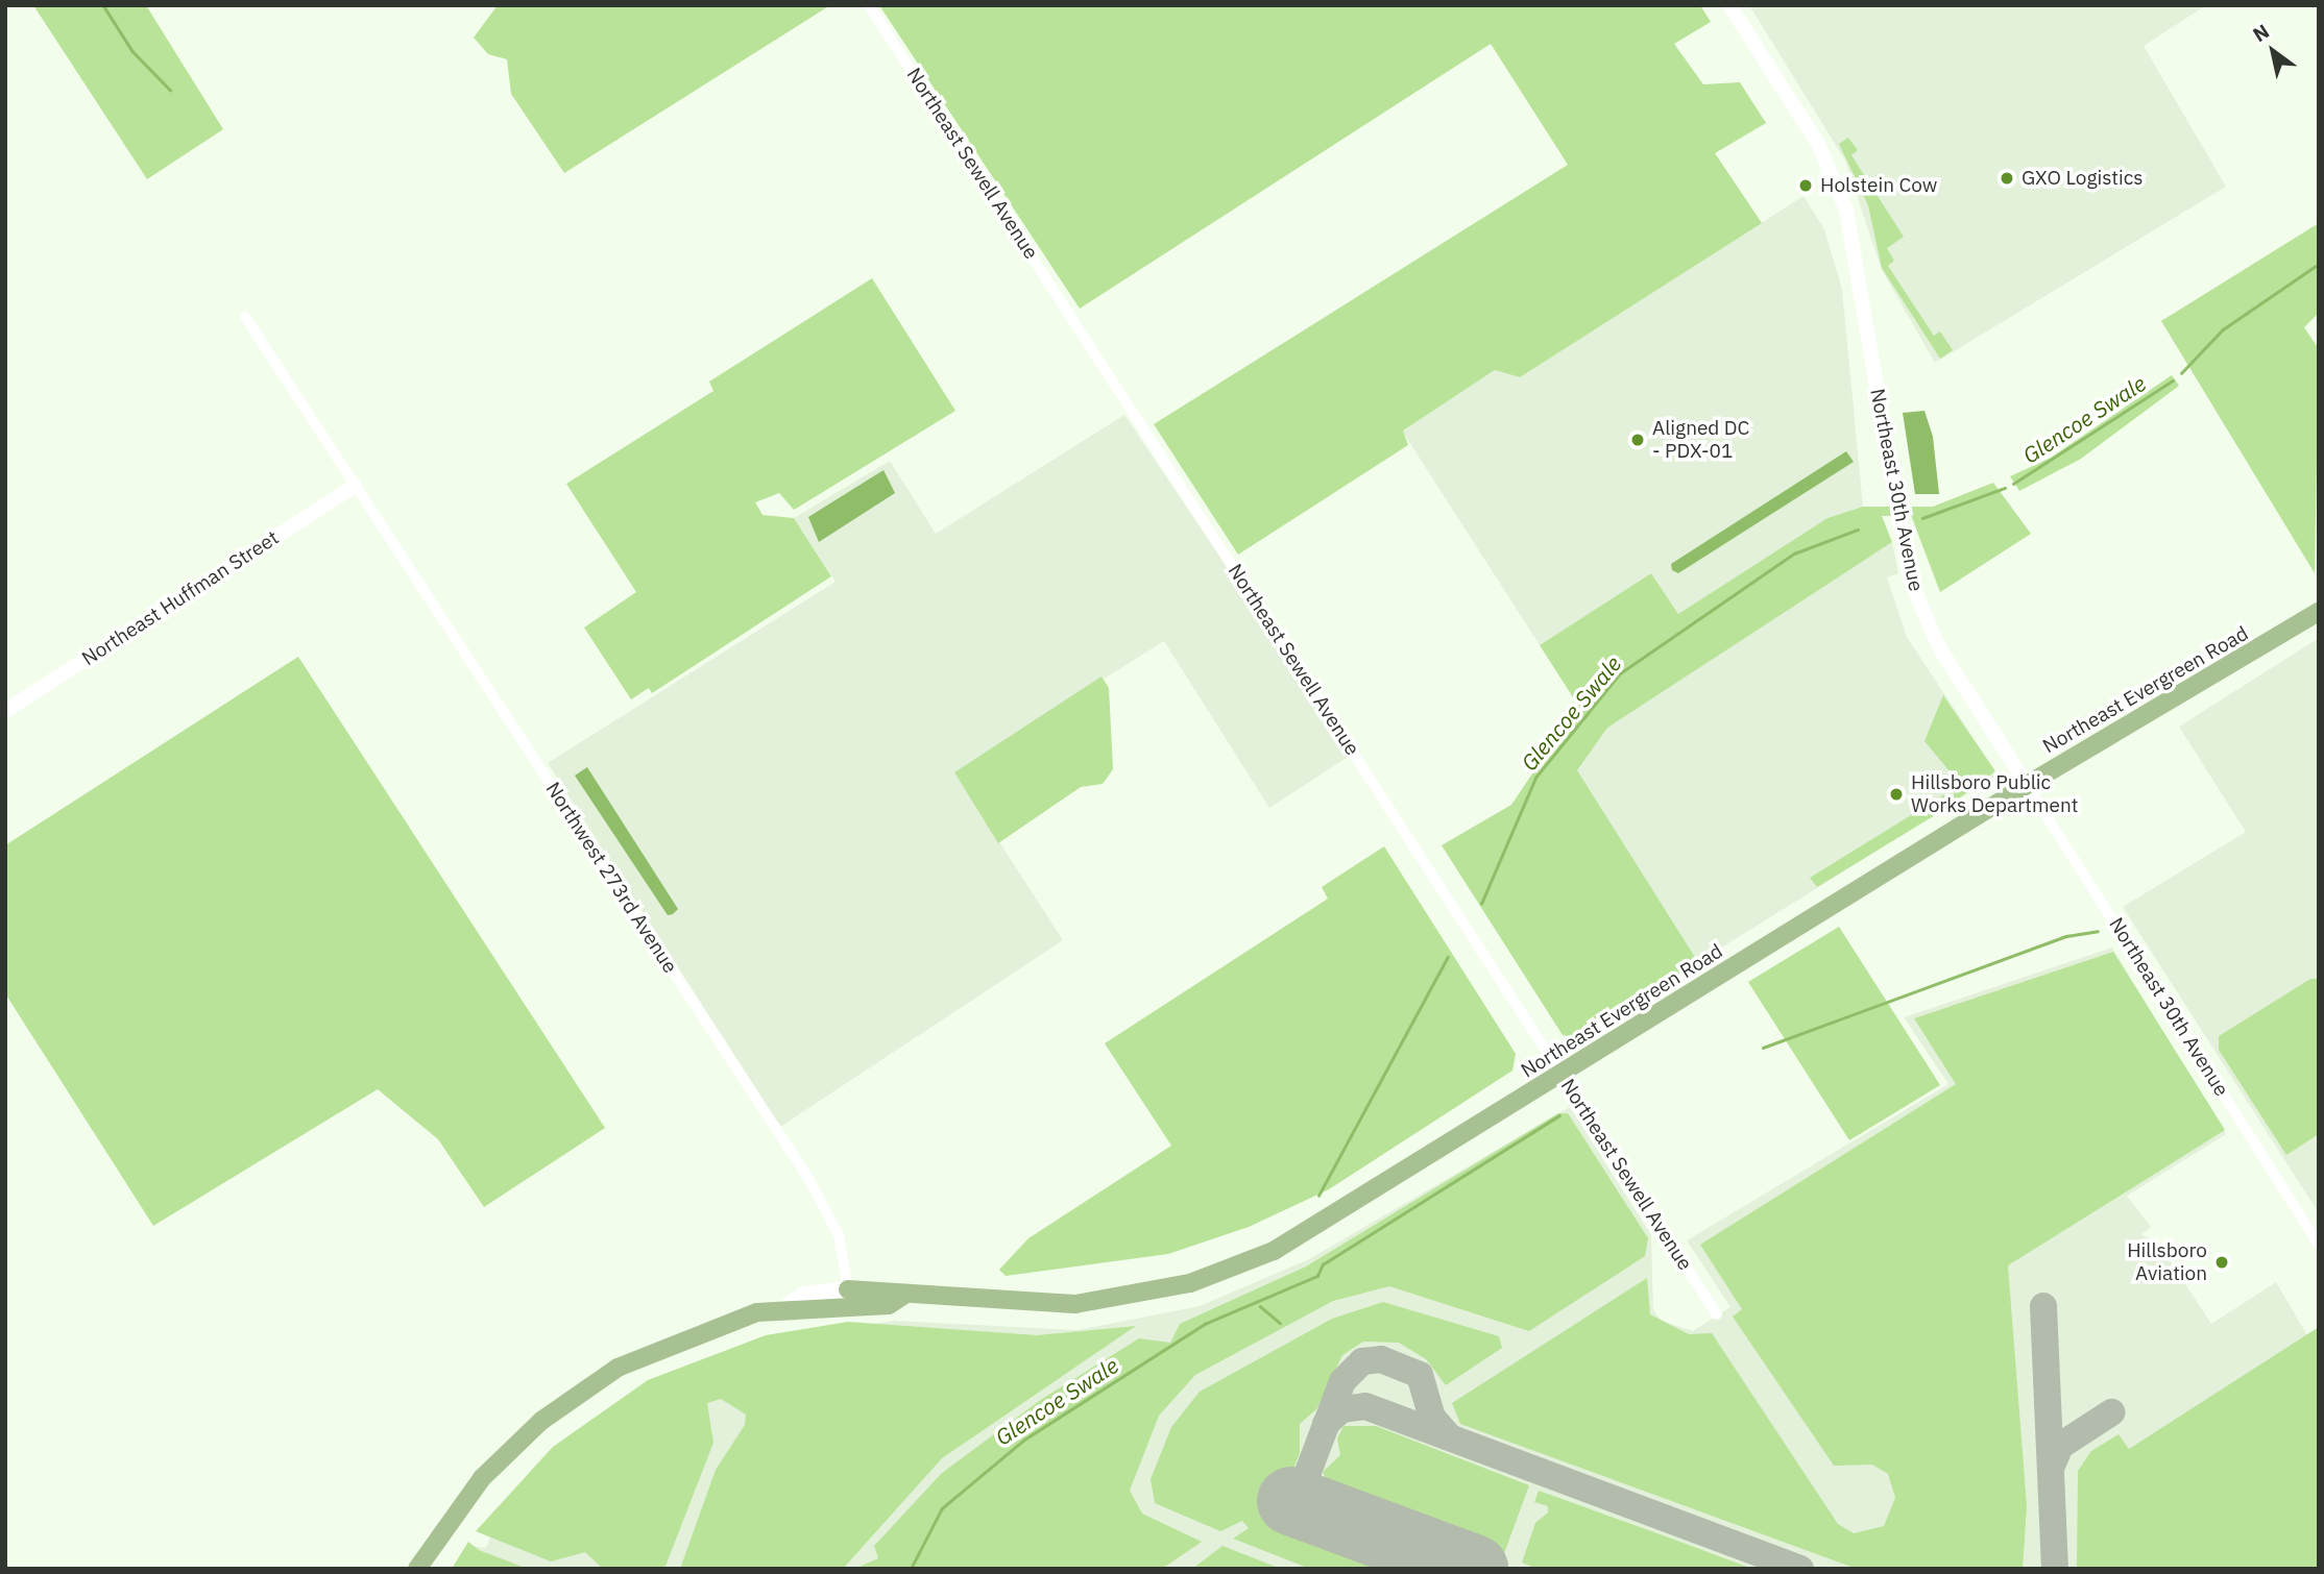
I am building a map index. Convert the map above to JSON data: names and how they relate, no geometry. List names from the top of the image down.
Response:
{
  "streets": {
    "main road": ["Northeast Evergreen Road"],
    "street": [
      "Northeast Sewell Avenue",
      "Northeast 30th Avenue",
      "Northeast Huffman Street",
      "Northwest 273rd Avenue"
    ]
  },
  "crossings": [
    ["Northeast Sewell Avenue", "Northeast Evergreen Road"],
    ["Northeast 30th Avenue", "Northeast Evergreen Road"],
    ["Northeast Huffman Street", "Northwest 273rd Avenue"],
    ["Northeast Evergreen Road", "Northwest 273rd Avenue"]
  ],
  "water": ["Glencoe Swale"],
  "places": [
    "GXO Logistics",
    "Holstein Cow",
    "Aligned DC - PDX-01",
    "Hillsboro Public Works Department",
    "Hillsboro Aviation"
  ],
  "north": "top left"
}
